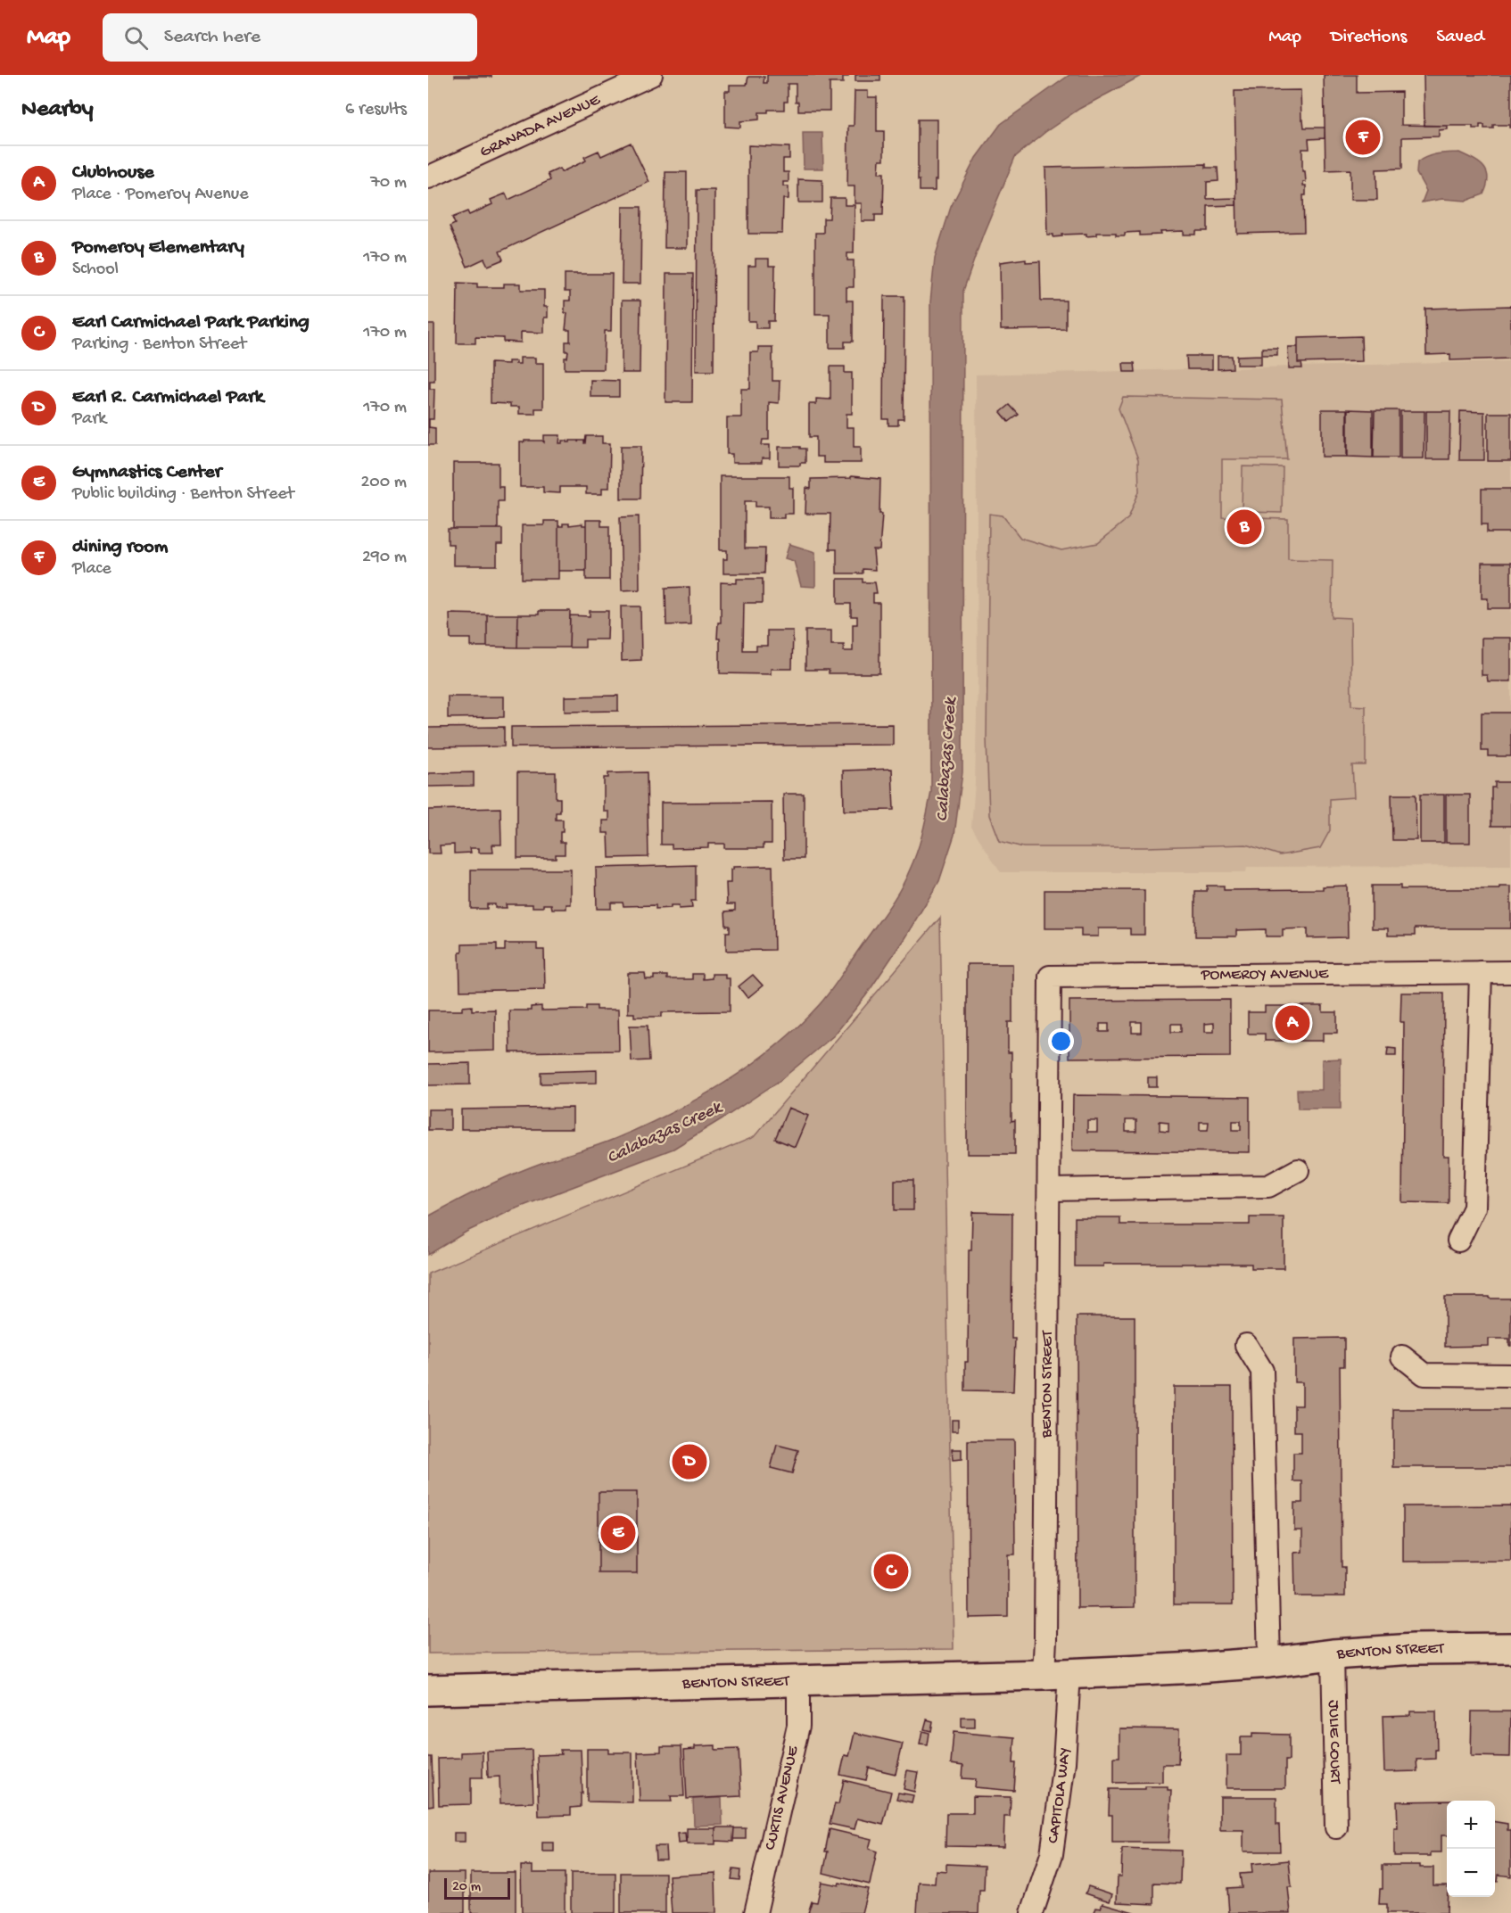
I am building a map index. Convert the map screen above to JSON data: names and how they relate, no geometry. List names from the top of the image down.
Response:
{
  "streets": {
    "main road": ["BENTON STREET"],
    "street": [
      "GRANADA AVENUE",
      "POMEROY AVENUE",
      "JULIE COURT",
      "CAPITOLA WAY",
      "CURTIS AVENUE"
    ]
  },
  "crossings": [
    ["POMEROY AVENUE", "BENTON STREET"],
    ["BENTON STREET", "JULIE COURT"],
    ["BENTON STREET", "CAPITOLA WAY"],
    ["BENTON STREET", "CURTIS AVENUE"]
  ],
  "water": ["Calabazas Creek"],
  "scale_bar": "20 m",
  "page": {
    "header": "Map",
    "search": "Search here",
    "nav": ["Map", "Directions", "Saved"],
    "heading": ["Nearby", "6 results"],
    "pins": [
      "F",
      "B",
      "A",
      "D",
      "E",
      "C"
    ],
    "list": [
      {
        "mark": "A",
        "name": "Clubhouse",
        "note": "Place · Pomeroy Avenue",
        "value": "70 m"
      },
      {
        "mark": "B",
        "name": "Pomeroy Elementary",
        "note": "School",
        "value": "170 m"
      },
      {
        "mark": "C",
        "name": "Earl Carmichael Park Parking",
        "note": "Parking · Benton Street",
        "value": "170 m"
      },
      {
        "mark": "D",
        "name": "Earl R. Carmichael Park",
        "note": "Park",
        "value": "170 m"
      },
      {
        "mark": "E",
        "name": "Gymnastics Center",
        "note": "Public building · Benton Street",
        "value": "200 m"
      },
      {
        "mark": "F",
        "name": "dining room",
        "note": "Place",
        "value": "290 m"
      }
    ],
    "map_buttons": ["+", "−"],
    "scale": "20 m"
  }
}
